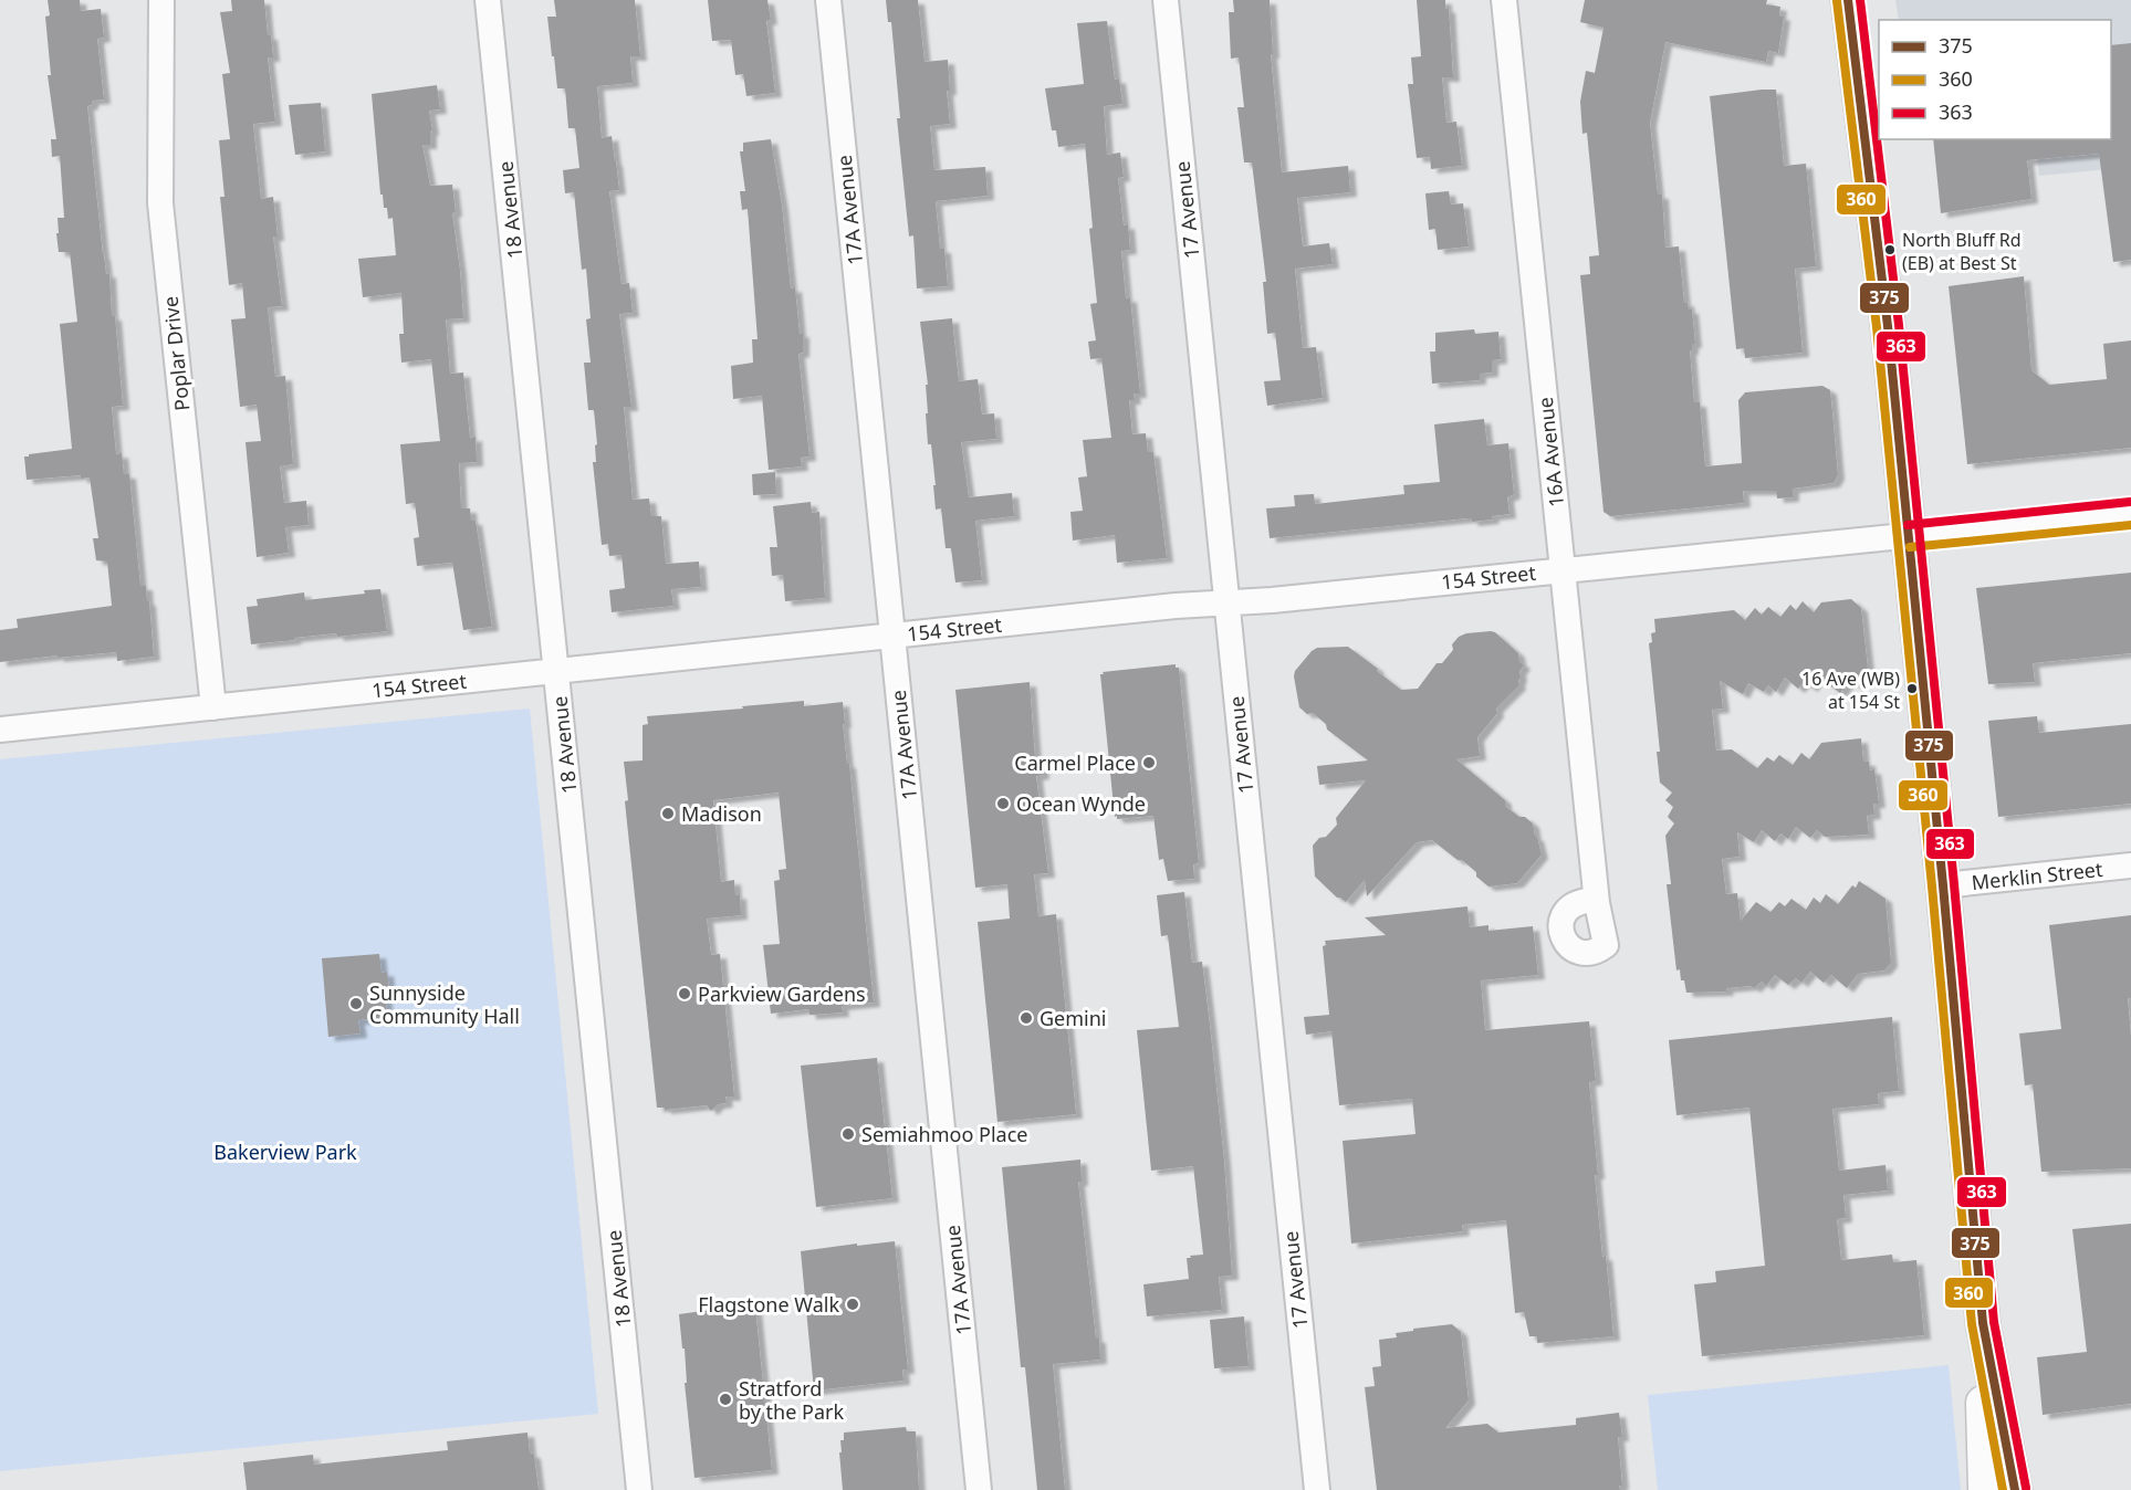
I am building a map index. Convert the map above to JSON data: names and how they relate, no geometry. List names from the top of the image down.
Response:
{
  "streets": {
    "street": [
      "18 Avenue",
      "17A Avenue",
      "17 Avenue",
      "Poplar Drive",
      "16A Avenue",
      "154 Street",
      "Merklin Street"
    ]
  },
  "crossings": [
    ["18 Avenue", "154 Street"],
    ["17A Avenue", "154 Street"],
    ["17 Avenue", "154 Street"],
    ["Poplar Drive", "154 Street"],
    ["16A Avenue", "154 Street"]
  ],
  "parks": ["Bakerview Park"],
  "places": [
    "North Bluff Rd (EB) at Best St",
    "16 Ave (WB) at 154 St",
    "Carmel Place",
    "Ocean Wynde",
    "Madison",
    "Parkview Gardens",
    "Sunnyside Community Hall",
    "Gemini",
    "Semiahmoo Place",
    "Flagstone Walk",
    "Stratford by the Park"
  ],
  "lines": ["transit line 375", "transit line 363", "transit line 360"],
  "legend": ["375", "360", "363"]
}
